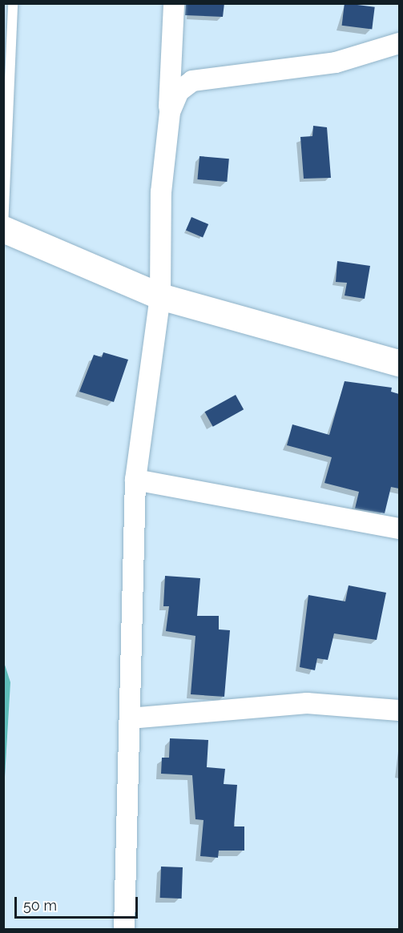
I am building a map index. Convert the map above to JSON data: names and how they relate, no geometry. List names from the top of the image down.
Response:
{
  "scale_bar": "50 m"
}
